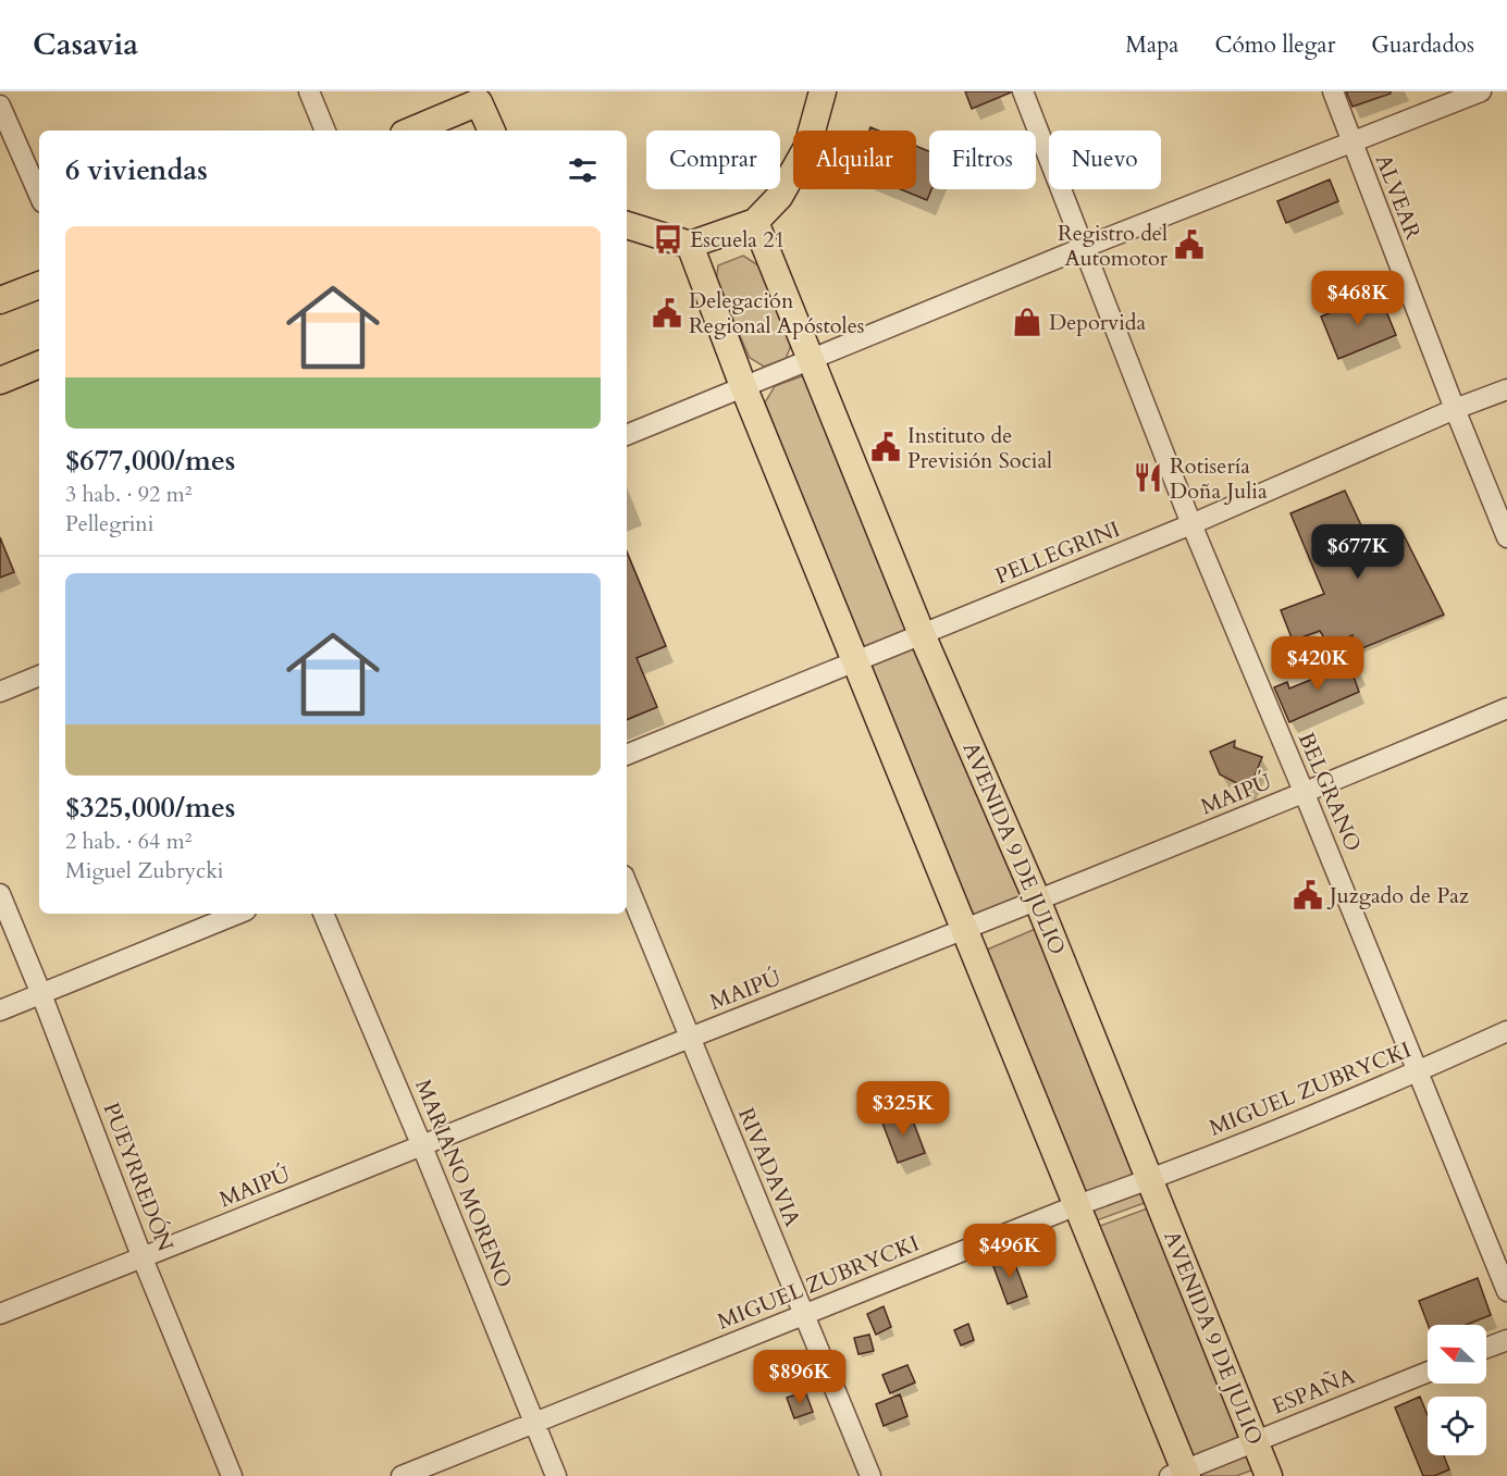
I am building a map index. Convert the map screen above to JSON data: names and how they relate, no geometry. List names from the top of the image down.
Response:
{
  "streets": {
    "main road": ["AVENIDA 9 DE JULIO"],
    "street": [
      "ALVEAR",
      "PELLEGRINI",
      "BELGRANO",
      "MAIPÚ",
      "MIGUEL ZUBRYCKI",
      "RIVADAVIA",
      "PUEYRREDÓN",
      "MARIANO MORENO",
      "ESPAÑA"
    ]
  },
  "crossings": [
    ["ALVEAR", "PELLEGRINI"],
    ["PELLEGRINI", "BELGRANO"],
    ["PELLEGRINI", "AVENIDA 9 DE JULIO"],
    ["BELGRANO", "MAIPÚ"],
    ["BELGRANO", "MIGUEL ZUBRYCKI"],
    ["MAIPÚ", "AVENIDA 9 DE JULIO"],
    ["MAIPÚ", "RIVADAVIA"],
    ["MAIPÚ", "PUEYRREDÓN"],
    ["MAIPÚ", "MARIANO MORENO"],
    ["AVENIDA 9 DE JULIO", "MIGUEL ZUBRYCKI"],
    ["AVENIDA 9 DE JULIO", "ESPAÑA"],
    ["MIGUEL ZUBRYCKI", "RIVADAVIA"],
    ["MIGUEL ZUBRYCKI", "MARIANO MORENO"]
  ],
  "places": {
    "bus stop": ["Escuela 21"],
    "public building": [
      "Registro del Automotor",
      "Delegación Regional Apóstoles",
      "Instituto de Previsión Social",
      "Juzgado de Paz"
    ],
    "shop": ["Deporvida"],
    "restaurant": ["Rotisería Doña Julia"]
  },
  "north": "top left",
  "page": {
    "header": "Casavia",
    "nav": ["Mapa", "Cómo llegar", "Guardados"],
    "chip": [
      "Comprar",
      "Alquilar",
      "Filtros",
      "Nuevo"
    ],
    "heading": "6 viviendas",
    "list": [
      {
        "name": "$677,000/mes",
        "note": "3 hab. · 92 m² · Pellegrini"
      },
      {
        "name": "$325,000/mes",
        "note": "2 hab. · 64 m² · Miguel Zubrycki"
      }
    ],
    "price": [
      "$468K",
      "$677K",
      "$420K",
      "$325K",
      "$496K",
      "$896K"
    ]
  }
}
